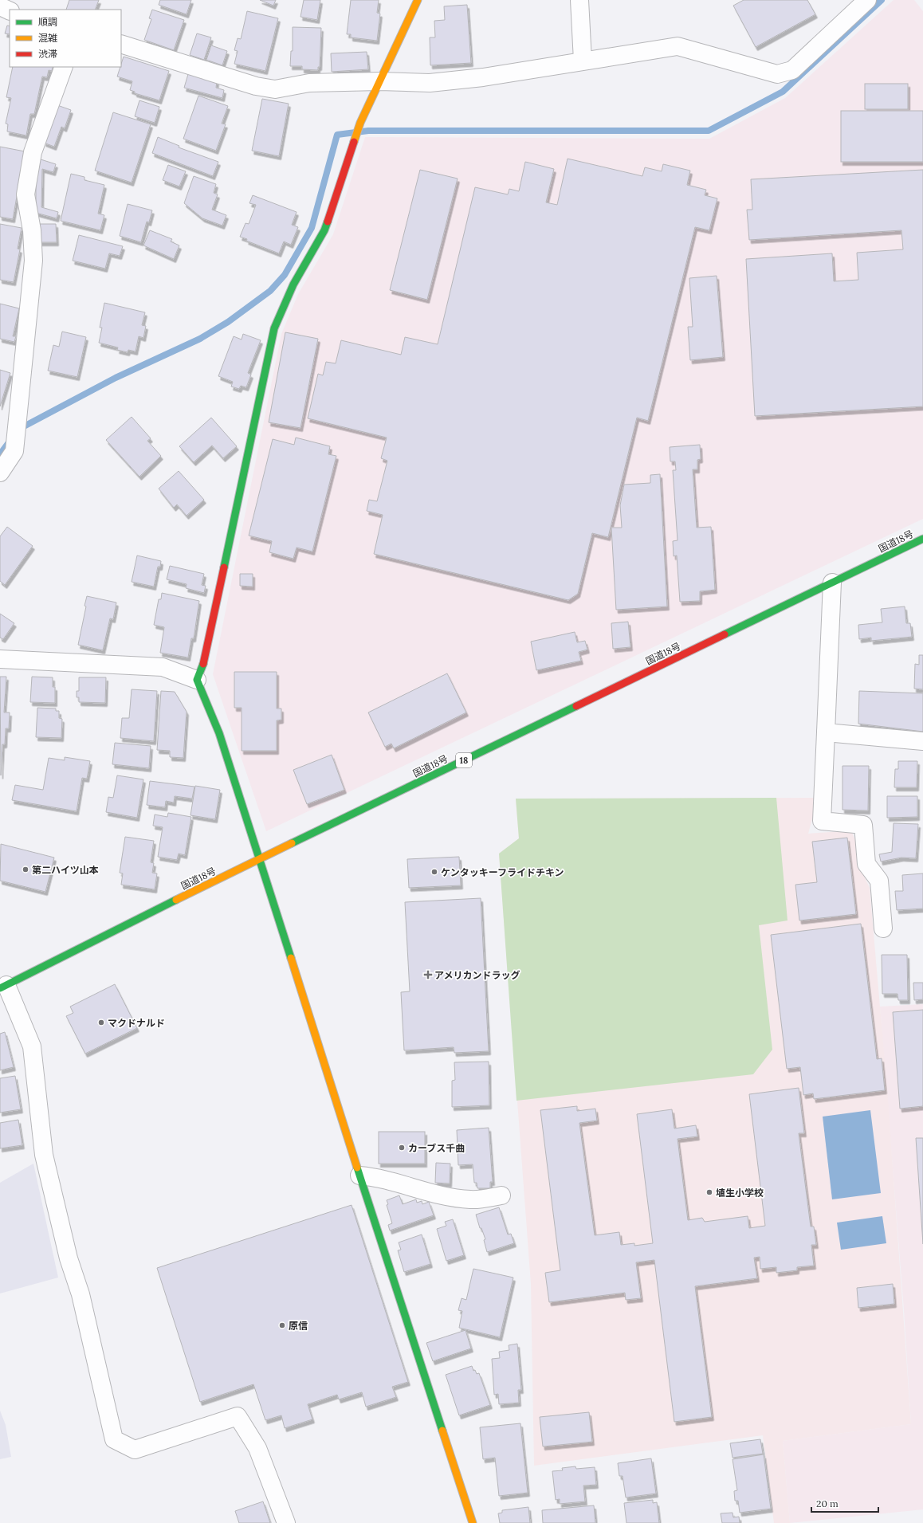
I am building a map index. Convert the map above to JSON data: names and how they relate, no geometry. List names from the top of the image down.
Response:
{
  "streets": {
    "main road": ["国道18号", "18"]
  },
  "places": {
    "other": [
      "第二ハイツ山本",
      "ケンタッキーフライドチキン",
      "マクドナルド",
      "カーブス千曲",
      "埴生小学校",
      "原信"
    ],
    "health": ["アメリカンドラッグ"]
  },
  "legend": ["順調", "混雑", "渋滞"],
  "scale_bar": "20 m"
}
